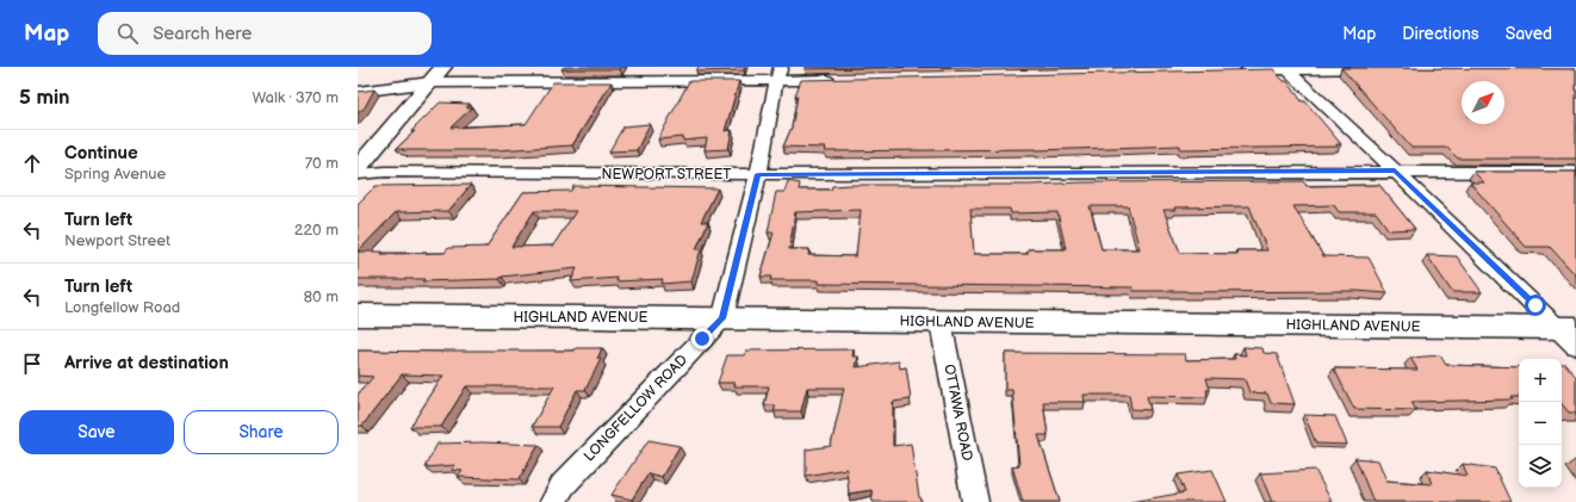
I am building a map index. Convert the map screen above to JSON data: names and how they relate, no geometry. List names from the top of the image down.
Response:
{
  "streets": {
    "street": [
      "NEWPORT STREET",
      "HIGHLAND AVENUE",
      "LONGFELLOW ROAD",
      "OTTAWA ROAD"
    ]
  },
  "crossings": [
    ["HIGHLAND AVENUE", "LONGFELLOW ROAD"],
    ["HIGHLAND AVENUE", "OTTAWA ROAD"]
  ],
  "north": "top right",
  "page": {
    "header": "Map",
    "search": "Search here",
    "nav": ["Map", "Directions", "Saved"],
    "heading": ["5 min", "Walk · 370 m"],
    "list": [
      ["Continue", "Spring Avenue", "70 m"],
      ["Turn left", "Newport Street", "220 m"],
      ["Turn left", "Longfellow Road", "80 m"],
      "Arrive at destination"
    ],
    "map_buttons": ["+", "−"],
    "buttons": ["Save", "Share"]
  }
}
